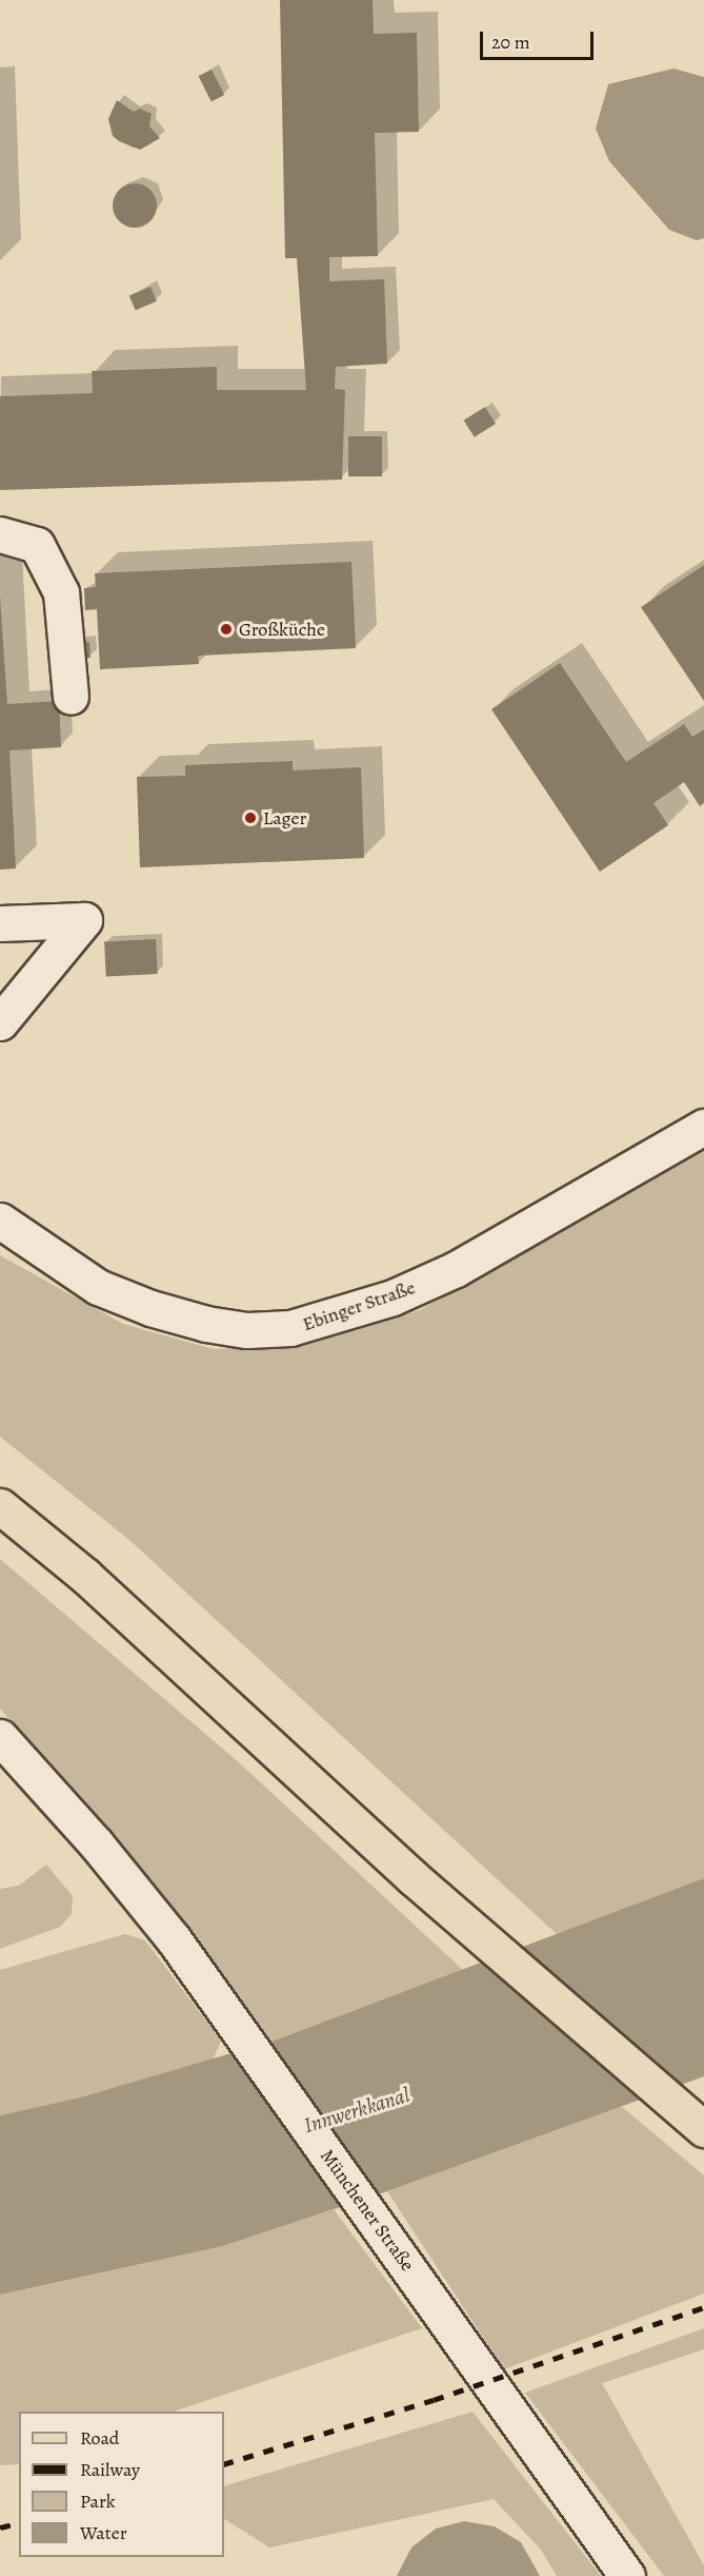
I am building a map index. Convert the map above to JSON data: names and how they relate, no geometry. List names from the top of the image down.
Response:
{
  "streets": {
    "street": ["Ebinger Straße", "Münchener Straße"]
  },
  "water": ["Innwerkkanal"],
  "places": ["Großküche", "Lager"],
  "legend": [
    "Road",
    "Railway",
    "Park",
    "Water"
  ],
  "scale_bar": "20 m"
}
